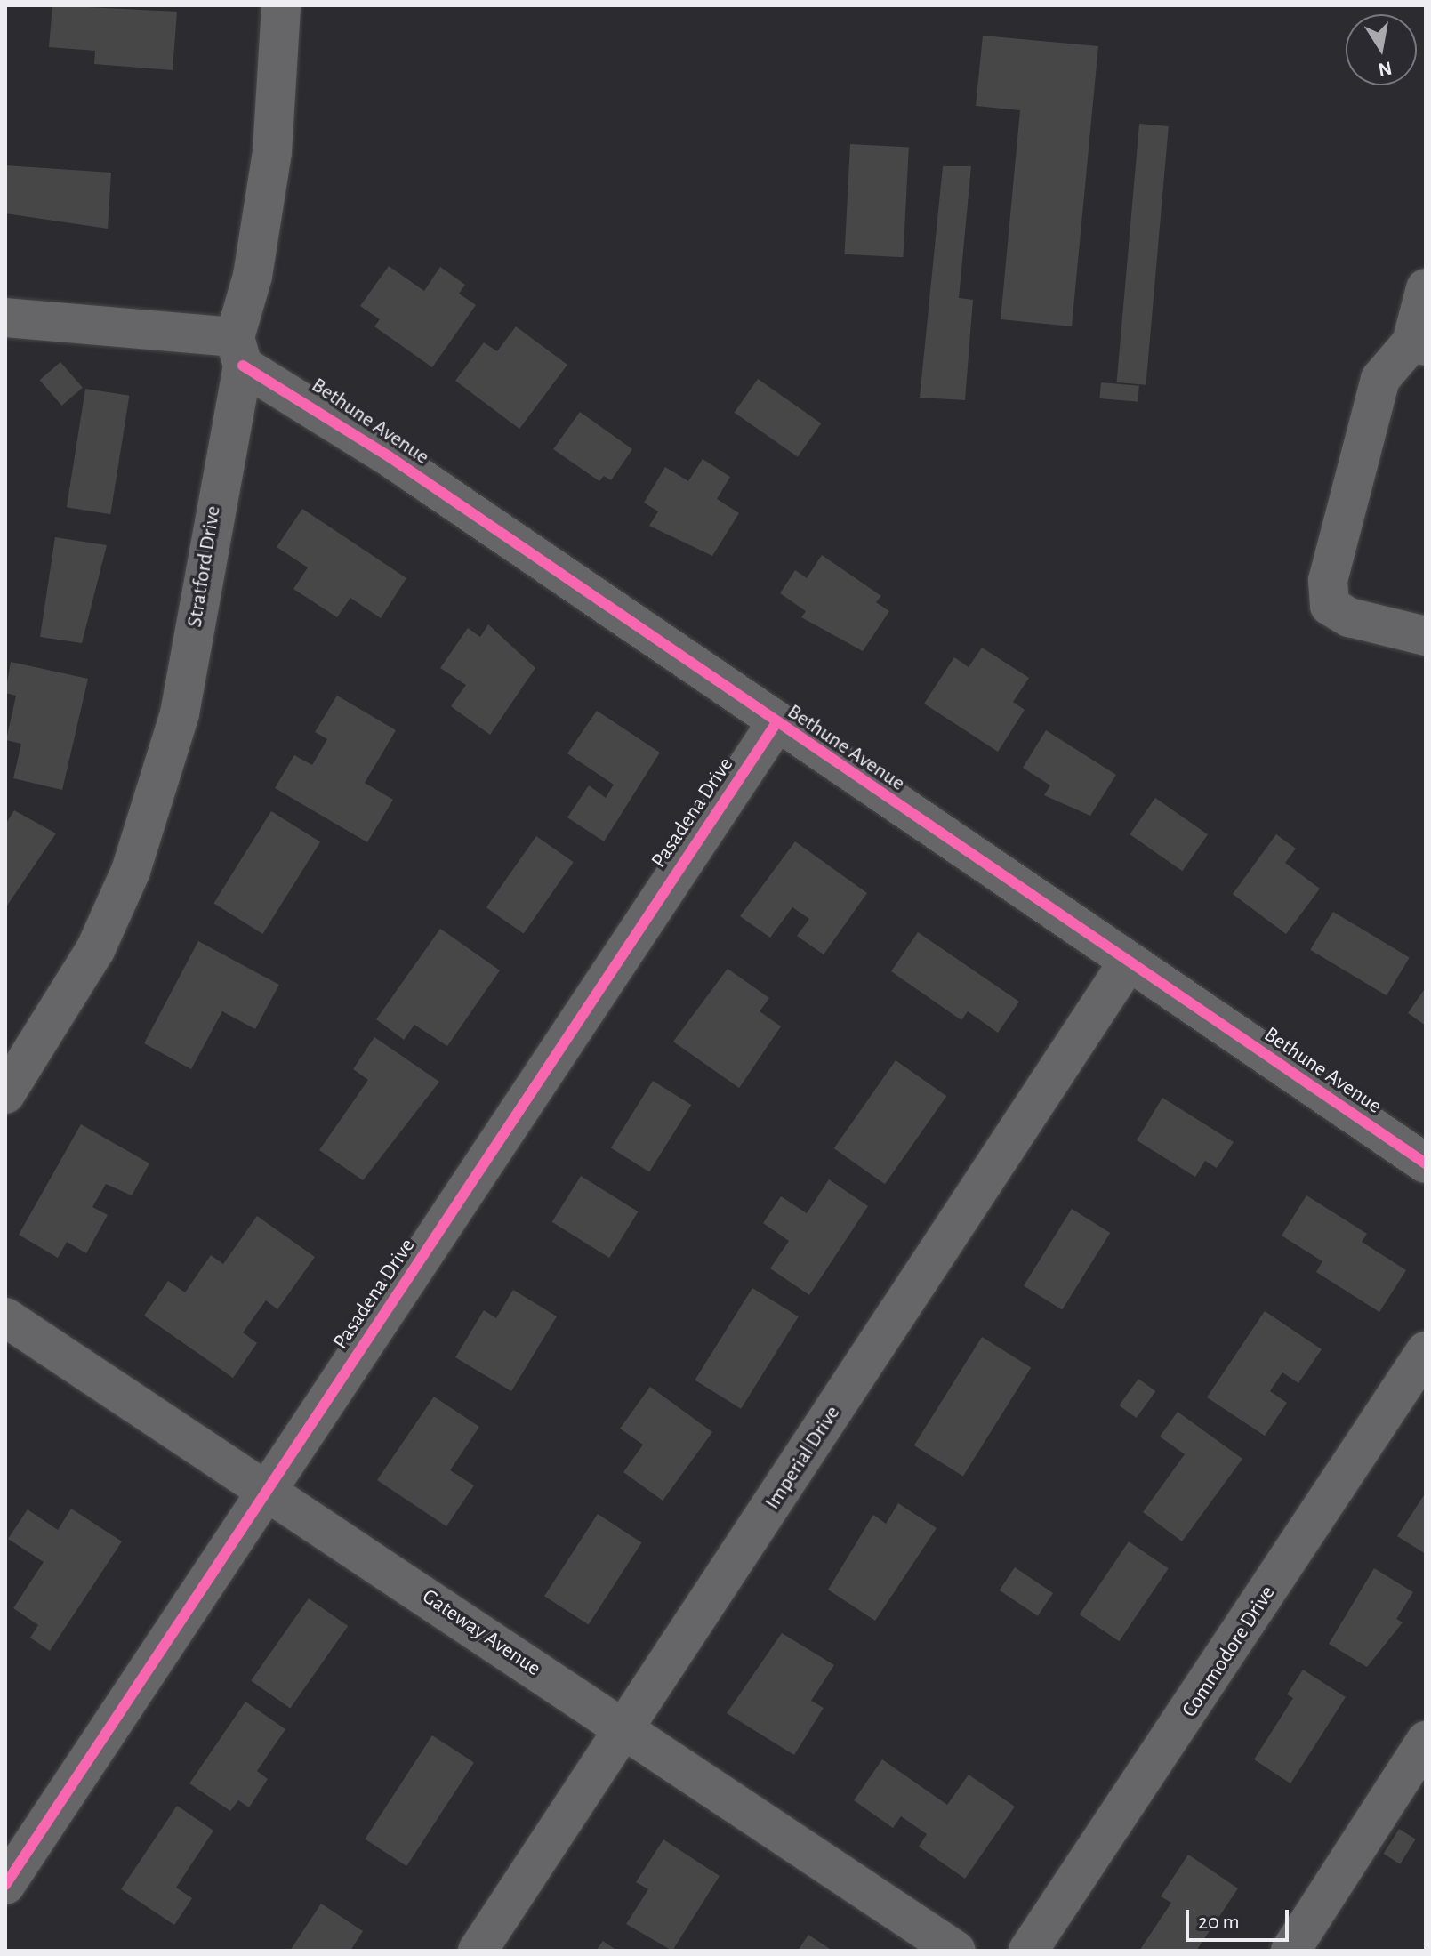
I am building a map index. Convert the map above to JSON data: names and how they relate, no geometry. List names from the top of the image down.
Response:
{
  "streets": {
    "street": [
      "Bethune Avenue",
      "Stratford Drive",
      "Pasadena Drive",
      "Imperial Drive",
      "Gateway Avenue",
      "Commodore Drive"
    ]
  },
  "crossings": [
    ["Bethune Avenue", "Stratford Drive"],
    ["Bethune Avenue", "Pasadena Drive"],
    ["Bethune Avenue", "Imperial Drive"],
    ["Pasadena Drive", "Gateway Avenue"],
    ["Imperial Drive", "Gateway Avenue"]
  ],
  "scale_bar": "20 m",
  "north": "bottom"
}
